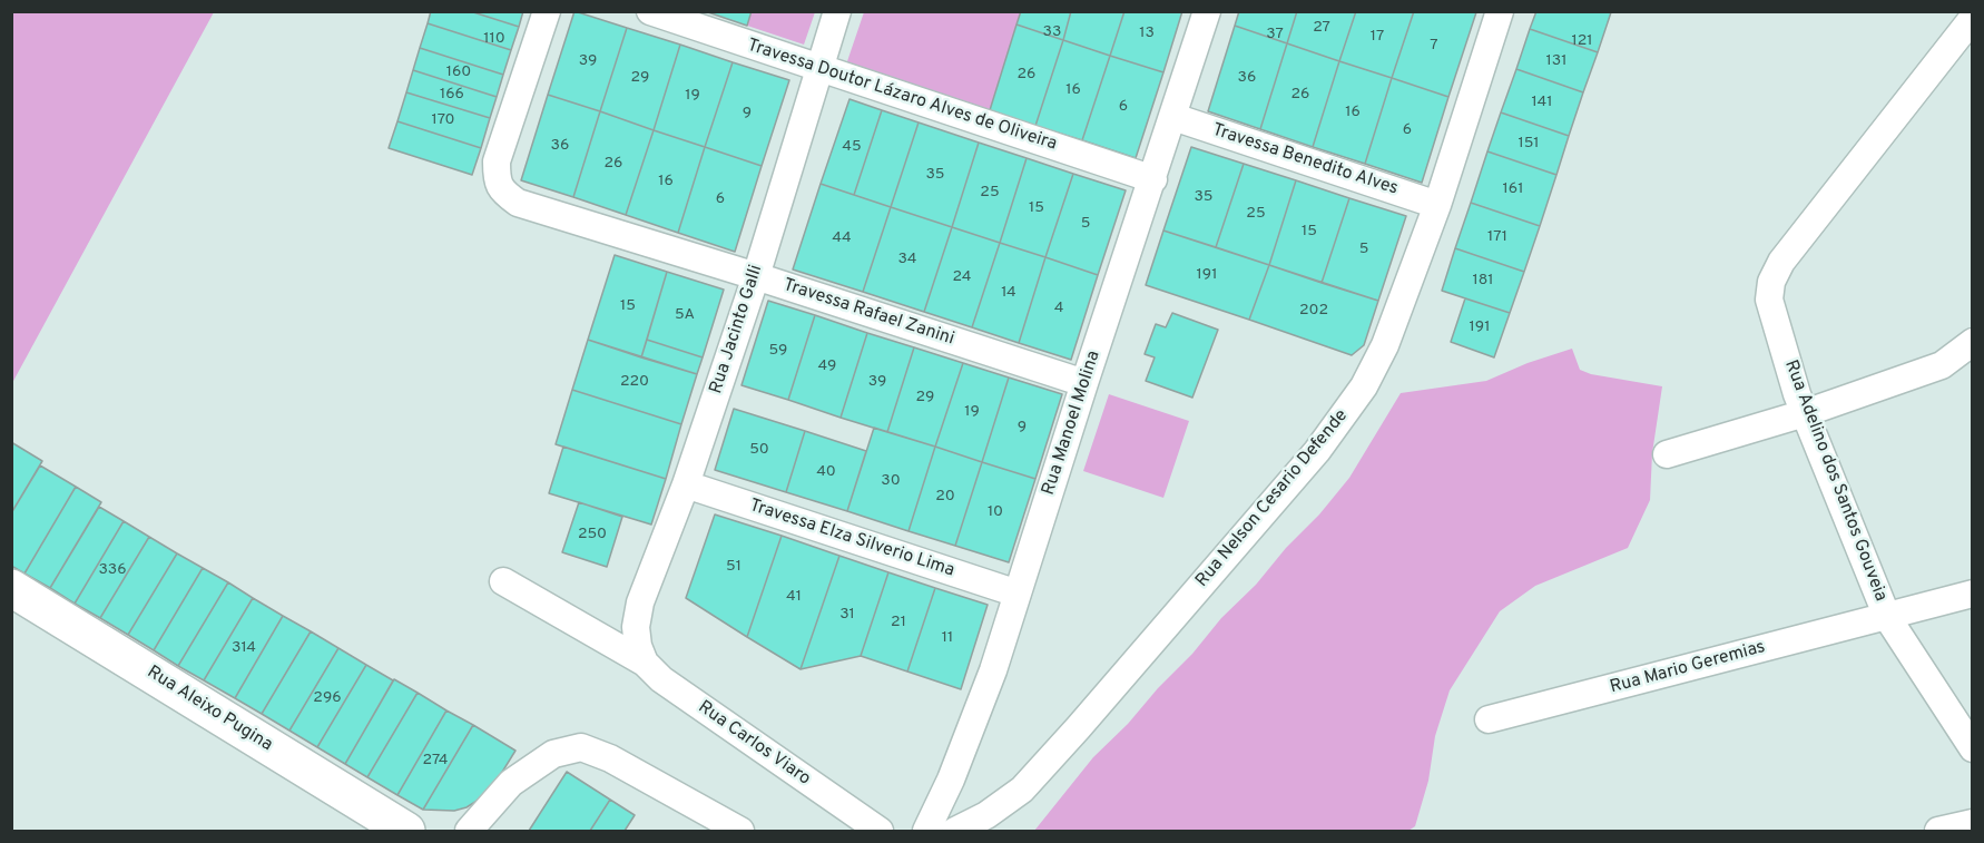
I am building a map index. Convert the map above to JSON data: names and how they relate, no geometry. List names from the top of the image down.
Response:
{
  "streets": {
    "street": [
      "Travessa Doutor Lázaro Alves de Oliveira",
      "Travessa Benedito Alves",
      "Travessa Rafael Zanini",
      "Rua Jacinto Galli",
      "Rua Manoel Molina",
      "Rua Adelino dos Santos Gouveia",
      "Rua Nelson Cesario Defende",
      "Travessa Elza Silverio Lima",
      "Rua Mario Geremias",
      "Rua Aleixo Pugina",
      "Rua Carlos Viaro"
    ]
  },
  "crossings": [
    ["Travessa Doutor Lázaro Alves de Oliveira", "Rua Jacinto Galli"],
    ["Travessa Doutor Lázaro Alves de Oliveira", "Rua Manoel Molina"],
    ["Travessa Benedito Alves", "Rua Manoel Molina"],
    ["Travessa Benedito Alves", "Rua Nelson Cesario Defende"],
    ["Travessa Rafael Zanini", "Rua Jacinto Galli"],
    ["Travessa Rafael Zanini", "Rua Manoel Molina"],
    ["Rua Jacinto Galli", "Travessa Elza Silverio Lima"],
    ["Rua Jacinto Galli", "Rua Carlos Viaro"],
    ["Rua Manoel Molina", "Travessa Elza Silverio Lima"],
    ["Rua Adelino dos Santos Gouveia", "Rua Mario Geremias"]
  ],
  "house_numbers": [
    "27",
    "33",
    "13",
    "37",
    "17",
    "110",
    "121",
    "7",
    "39",
    "131",
    "160",
    "26",
    "29",
    "36",
    "16",
    "166",
    "26",
    "19",
    "141",
    "6",
    "16",
    "9",
    "170",
    "6",
    "151",
    "36",
    "45",
    "26",
    "35",
    "16",
    "161",
    "25",
    "35",
    "6",
    "15",
    "25",
    "5",
    "15",
    "171",
    "44",
    "5",
    "34",
    "191",
    "24",
    "181",
    "14",
    "15",
    "4",
    "202",
    "5A",
    "191",
    "59",
    "49",
    "220",
    "39",
    "29",
    "19",
    "9",
    "50",
    "40",
    "30",
    "20",
    "10",
    "250",
    "51",
    "336",
    "41",
    "31",
    "21",
    "11",
    "314",
    "296",
    "274"
  ]
}
